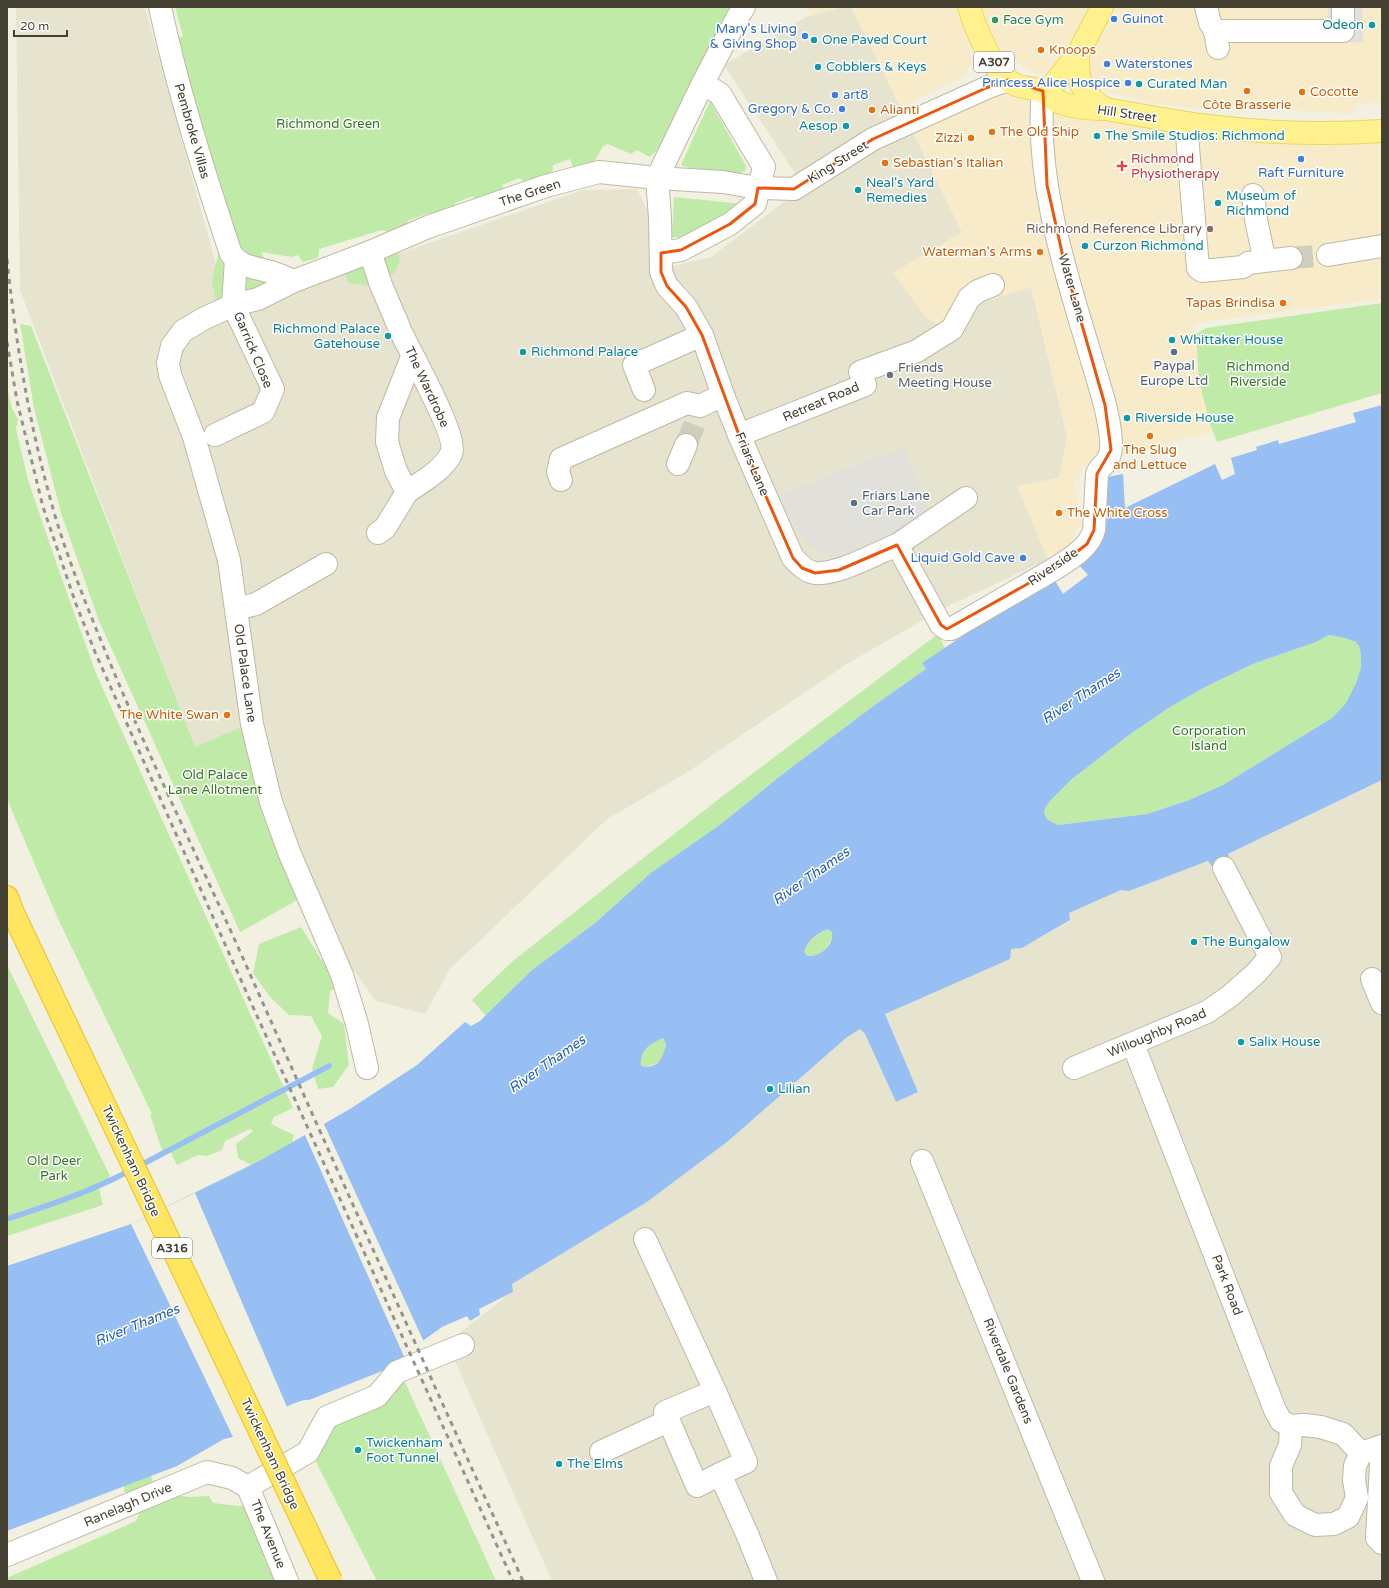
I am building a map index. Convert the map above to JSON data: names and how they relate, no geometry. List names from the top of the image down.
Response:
{
  "streets": {
    "highway": ["Twickenham Bridge", "A316"],
    "main road": ["A307", "Hill Street"],
    "street": [
      "Pembroke Villas",
      "King Street",
      "The Green",
      "Water Lane",
      "Garrick Close",
      "The Wardrobe",
      "Retreat Road",
      "Friars Lane",
      "Riverside",
      "Old Palace Lane",
      "Willoughby Road",
      "Park Road",
      "Riverdale Gardens",
      "Ranelagh Drive",
      "The Avenue"
    ]
  },
  "crossings": [
    ["A307", "Hill Street"],
    ["A307", "King Street"],
    ["A307", "Water Lane"],
    ["Hill Street", "Water Lane"],
    ["King Street", "The Green"],
    ["King Street", "Friars Lane"],
    ["The Green", "The Wardrobe"],
    ["The Green", "Friars Lane"],
    ["The Green", "Old Palace Lane"],
    ["Water Lane", "Riverside"],
    ["Garrick Close", "Old Palace Lane"],
    ["Retreat Road", "Friars Lane"],
    ["Friars Lane", "Riverside"],
    ["Willoughby Road", "Park Road"],
    ["Ranelagh Drive", "The Avenue"]
  ],
  "water": ["River Thames"],
  "parks": [
    "Richmond Green",
    "Richmond Riverside",
    "Corporation Island",
    "Old Palace Lane Allotment",
    "Old Deer Park"
  ],
  "places": {
    "other": [
      "Guinot",
      "Face Gym",
      "Odeon",
      "Mary's Living & Giving Shop",
      "One Paved Court",
      "Knoops",
      "Waterstones",
      "Cobblers & Keys",
      "Princess Alice Hospice",
      "Curated Man",
      "Côte Brasserie",
      "Cocotte",
      "art8",
      "Gregory & Co.",
      "Alianti",
      "Aesop",
      "The Old Ship",
      "The Smile Studios: Richmond",
      "Zizzi",
      "Raft Furniture",
      "Sebastian's Italian",
      "Neal's Yard Remedies",
      "Museum of Richmond",
      "Richmond Reference Library",
      "Curzon Richmond",
      "Waterman's Arms",
      "Tapas Brindisa",
      "Richmond Palace Gatehouse",
      "Whittaker House",
      "Richmond Palace",
      "Paypal Europe Ltd",
      "Friends Meeting House",
      "Riverside House",
      "The Slug and Lettuce",
      "Friars Lane Car Park",
      "The White Cross",
      "Liquid Gold Cave",
      "The White Swan",
      "The Bungalow",
      "Salix House",
      "Lilian",
      "Twickenham Foot Tunnel",
      "The Elms"
    ],
    "health": ["Richmond Physiotherapy"]
  },
  "scale_bar": "20 m"
}
